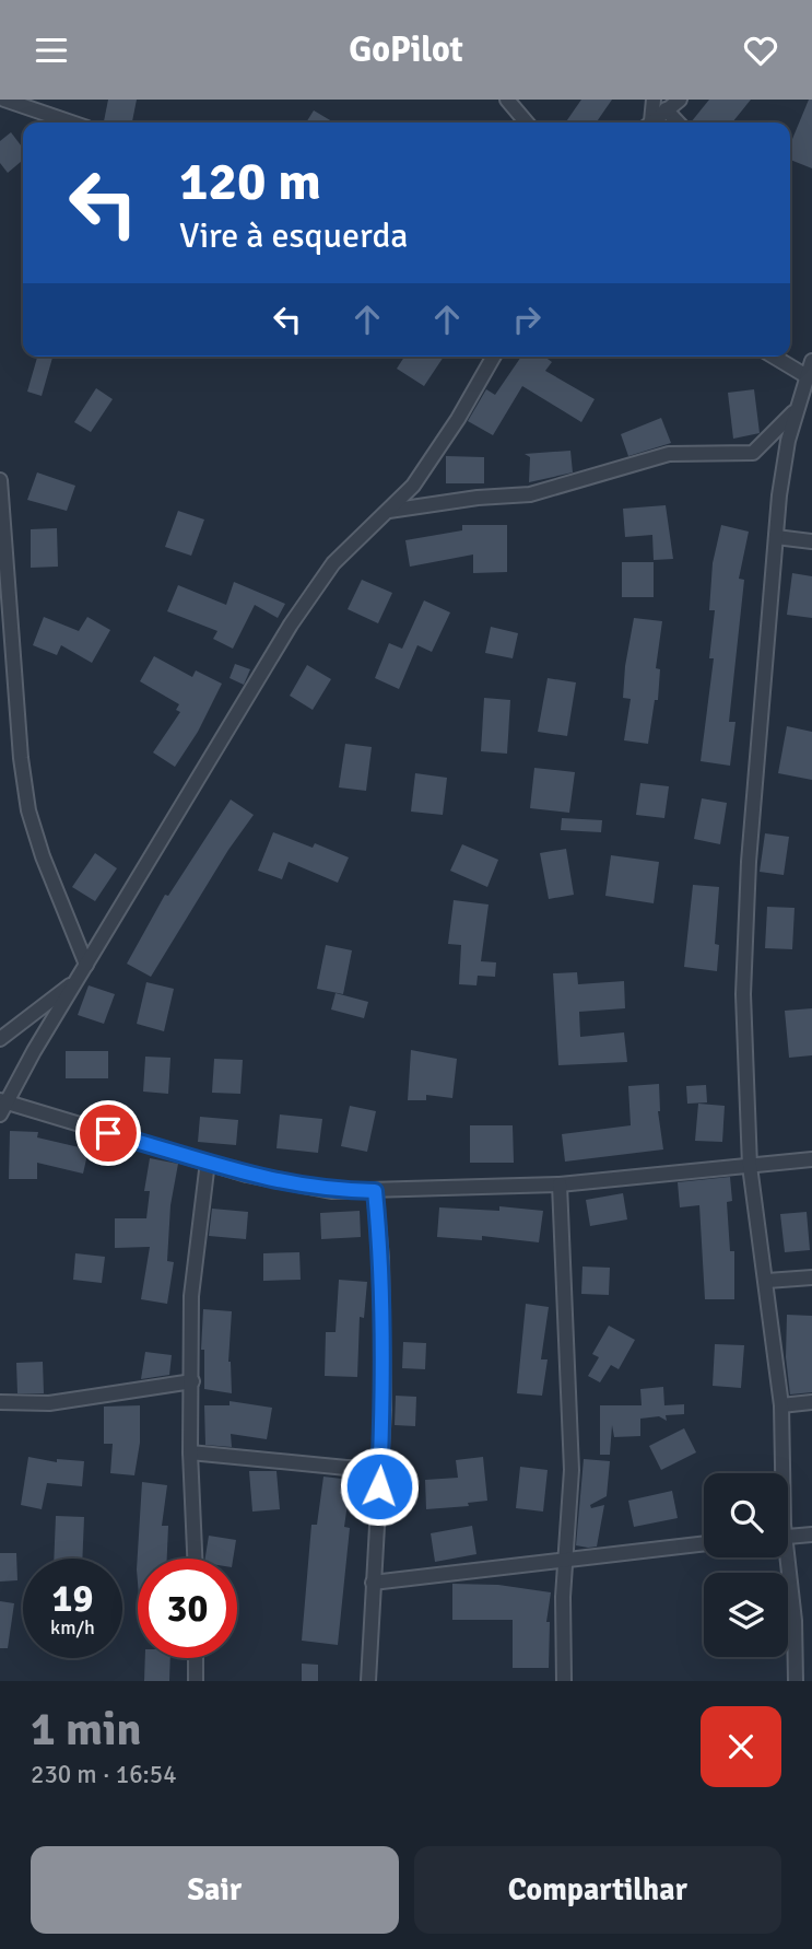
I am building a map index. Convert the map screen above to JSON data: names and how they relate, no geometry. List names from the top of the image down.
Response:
{
  "page": {
    "header": "GoPilot",
    "turn": ["120 m", "Vire à esquerda"],
    "speed": "19 km/h",
    "limit": "30",
    "heading": ["1 min", "230 m · 16:54"],
    "buttons": ["Sair", "Compartilhar"]
  }
}
